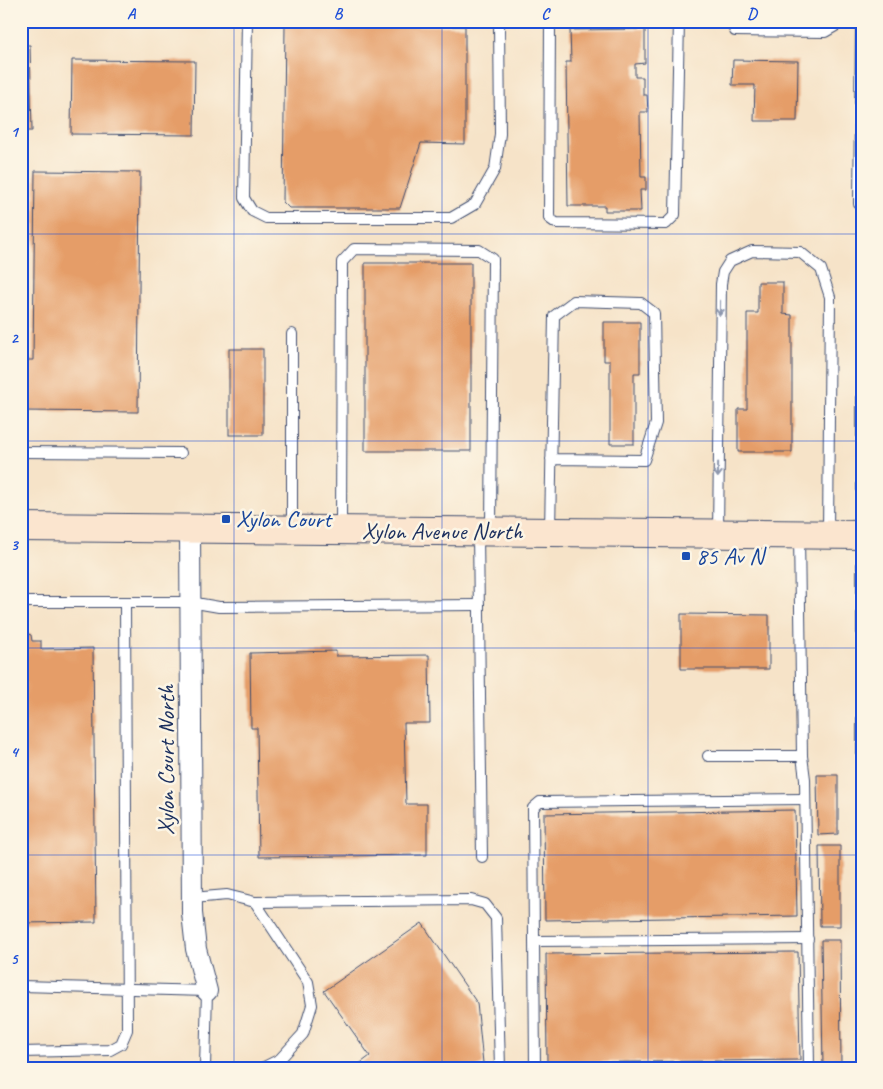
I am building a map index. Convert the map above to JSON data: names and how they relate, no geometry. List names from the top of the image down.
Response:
{
  "streets": {
    "street": ["Xylon Avenue North", "Xylon Court North"]
  },
  "crossings": [
    ["Xylon Avenue North", "Xylon Court North"]
  ],
  "places": {
    "transit": ["Xylon Court", "85 Av N"]
  },
  "grid": {
    "columns": [
      "A",
      "B",
      "C",
      "D"
    ],
    "rows": [
      "1",
      "2",
      "3",
      "4",
      "5"
    ]
  }
}
